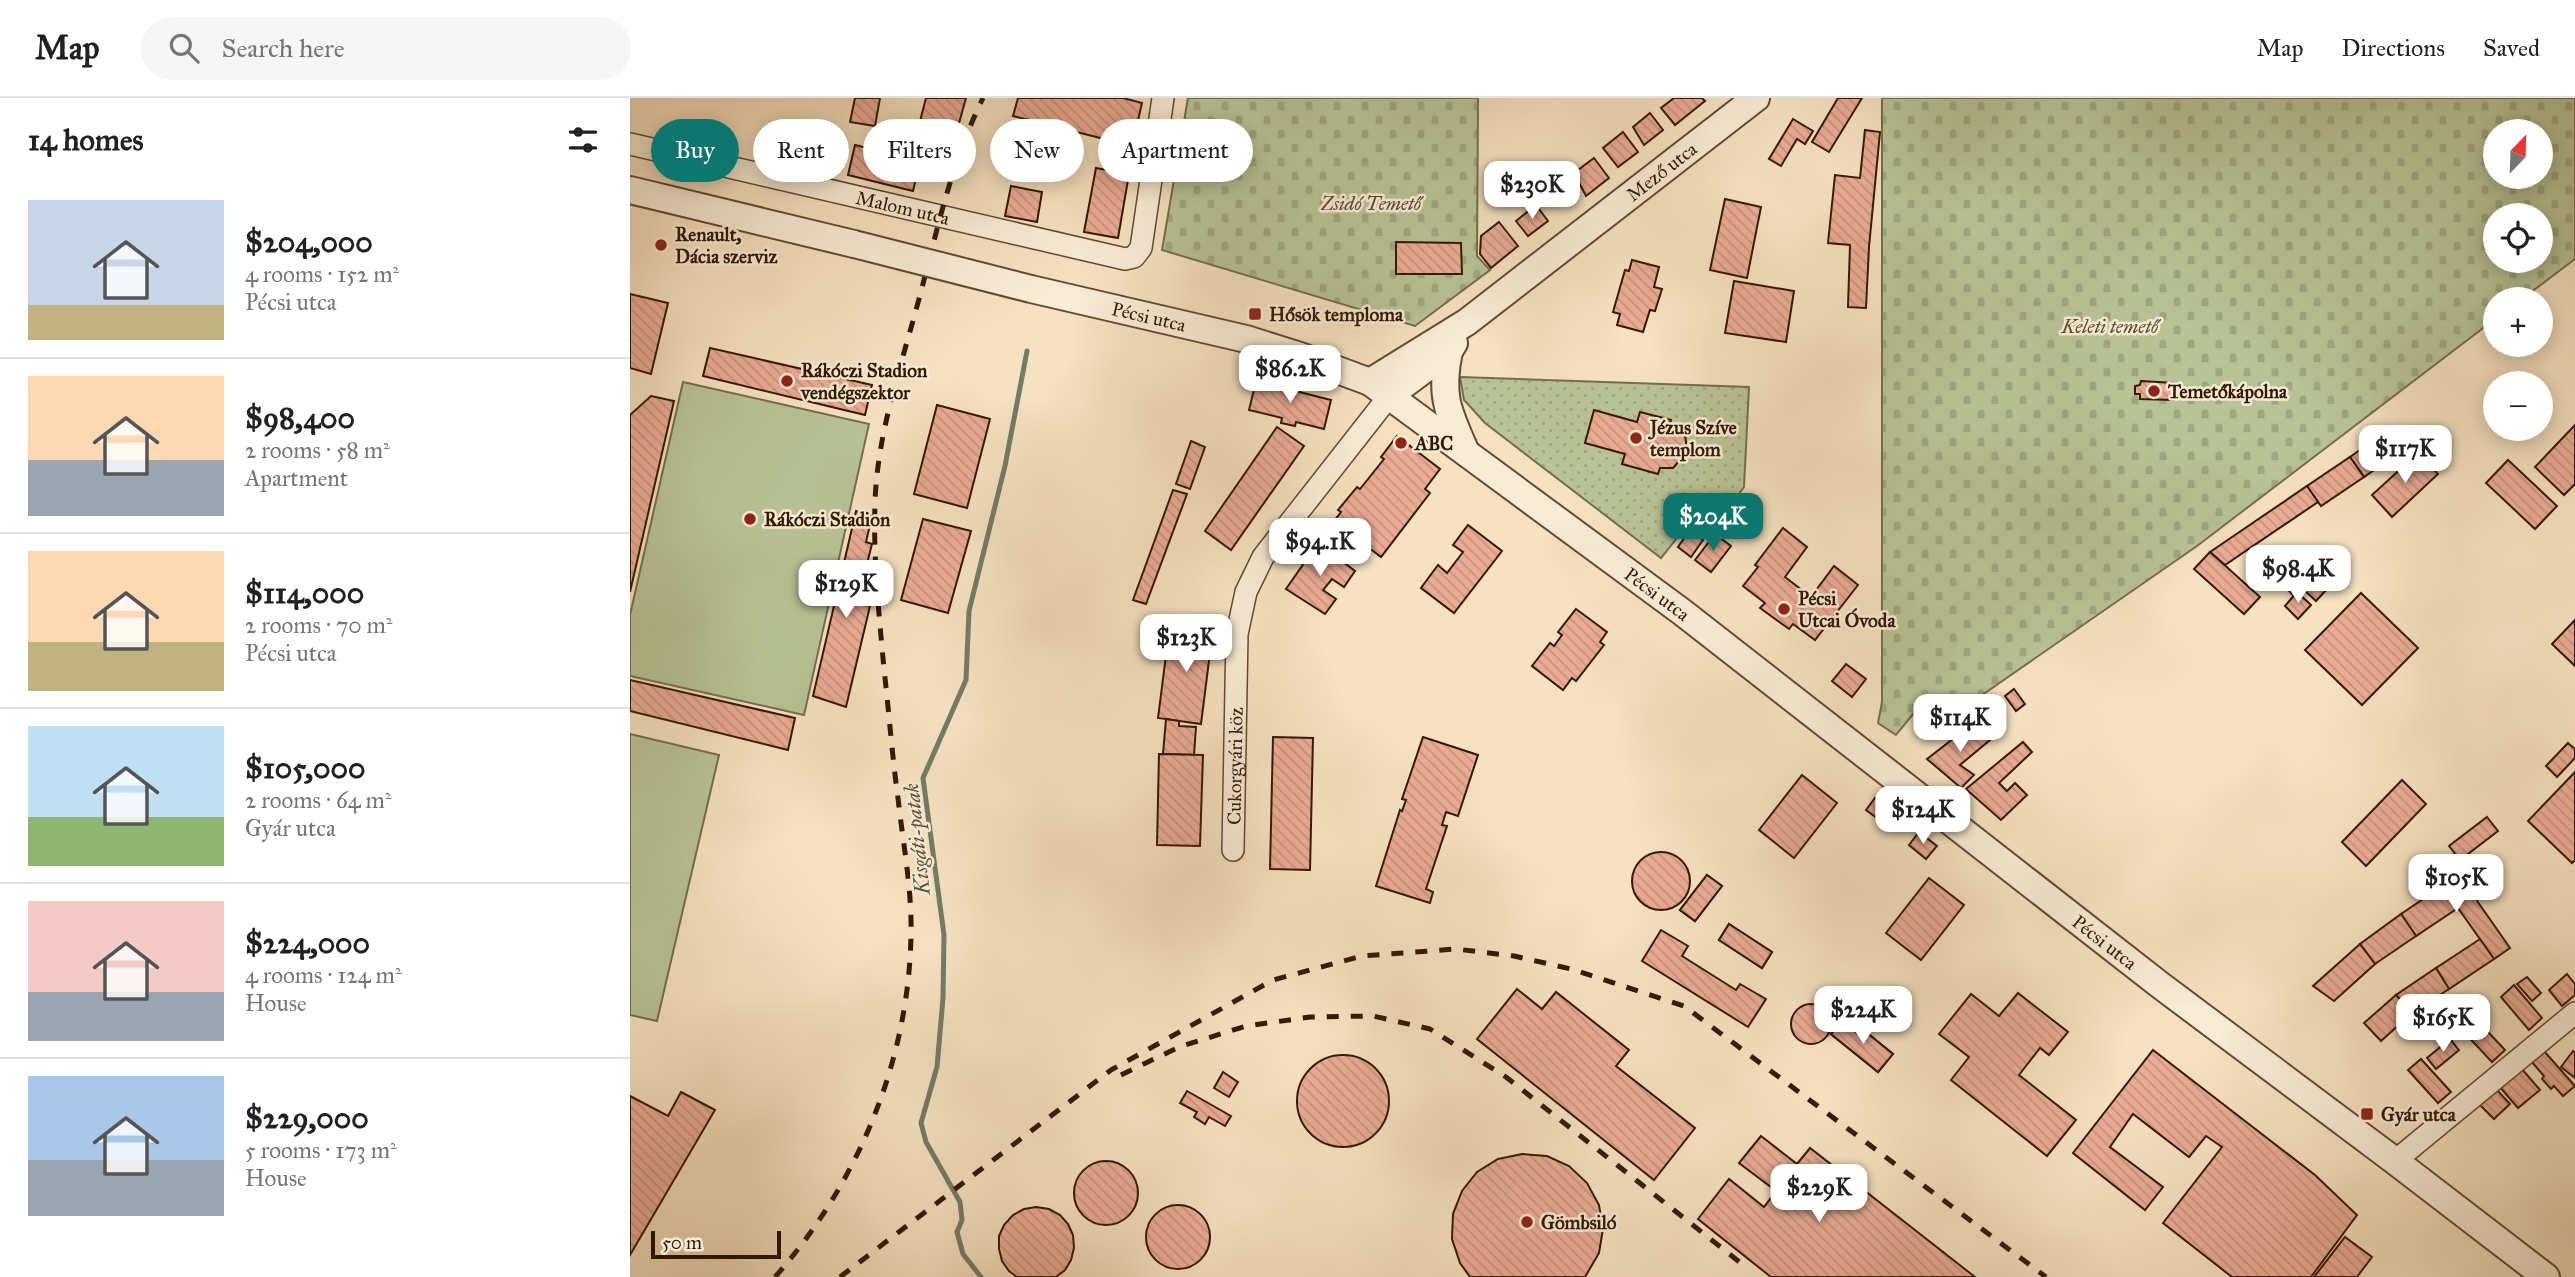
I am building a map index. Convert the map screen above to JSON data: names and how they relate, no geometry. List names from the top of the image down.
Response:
{
  "streets": {
    "street": [
      "Mező utca",
      "Malom utca",
      "Pécsi utca",
      "Cukorgyári köz"
    ]
  },
  "crossings": [
    ["Mező utca", "Pécsi utca"],
    ["Mező utca", "Cukorgyári köz"],
    ["Pécsi utca", "Cukorgyári köz"]
  ],
  "water": ["Kisgáti-patak"],
  "parks": ["Zsidó Temető", "Keleti temető"],
  "places": {
    "other": [
      "Renault, Dácia szerviz",
      "Rákóczi Stadion vendégszektor",
      "Temetőkápolna",
      "Jézus Szíve templom",
      "ABC",
      "Rákóczi Stadion",
      "Pécsi Utcai Óvoda",
      "Gömbsiló"
    ],
    "transit": ["Hősök temploma", "Gyár utca"]
  },
  "scale_bar": "50 m",
  "north": "top right",
  "page": {
    "header": "Map",
    "search": "Search here",
    "nav": ["Map", "Directions", "Saved"],
    "heading": "14 homes",
    "map_buttons": ["+", "−"],
    "chip": [
      "Buy",
      "Rent",
      "Filters",
      "New",
      "Apartment"
    ],
    "price": [
      "$230K",
      "$86.2K",
      "$117K",
      "$204K",
      "$94.1K",
      "$98.4K",
      "$129K",
      "$123K",
      "$114K",
      "$124K",
      "$105K",
      "$224K",
      "$165K",
      "$229K"
    ],
    "list": [
      {
        "name": "$204,000",
        "note": "4 rooms · 152 m² · Pécsi utca"
      },
      {
        "name": "$98,400",
        "note": "2 rooms · 58 m² · Apartment"
      },
      {
        "name": "$114,000",
        "note": "2 rooms · 70 m² · Pécsi utca"
      },
      {
        "name": "$105,000",
        "note": "2 rooms · 64 m² · Gyár utca"
      },
      {
        "name": "$224,000",
        "note": "4 rooms · 124 m² · House"
      },
      {
        "name": "$229,000",
        "note": "5 rooms · 173 m² · House"
      }
    ],
    "scale": "50 m"
  }
}
